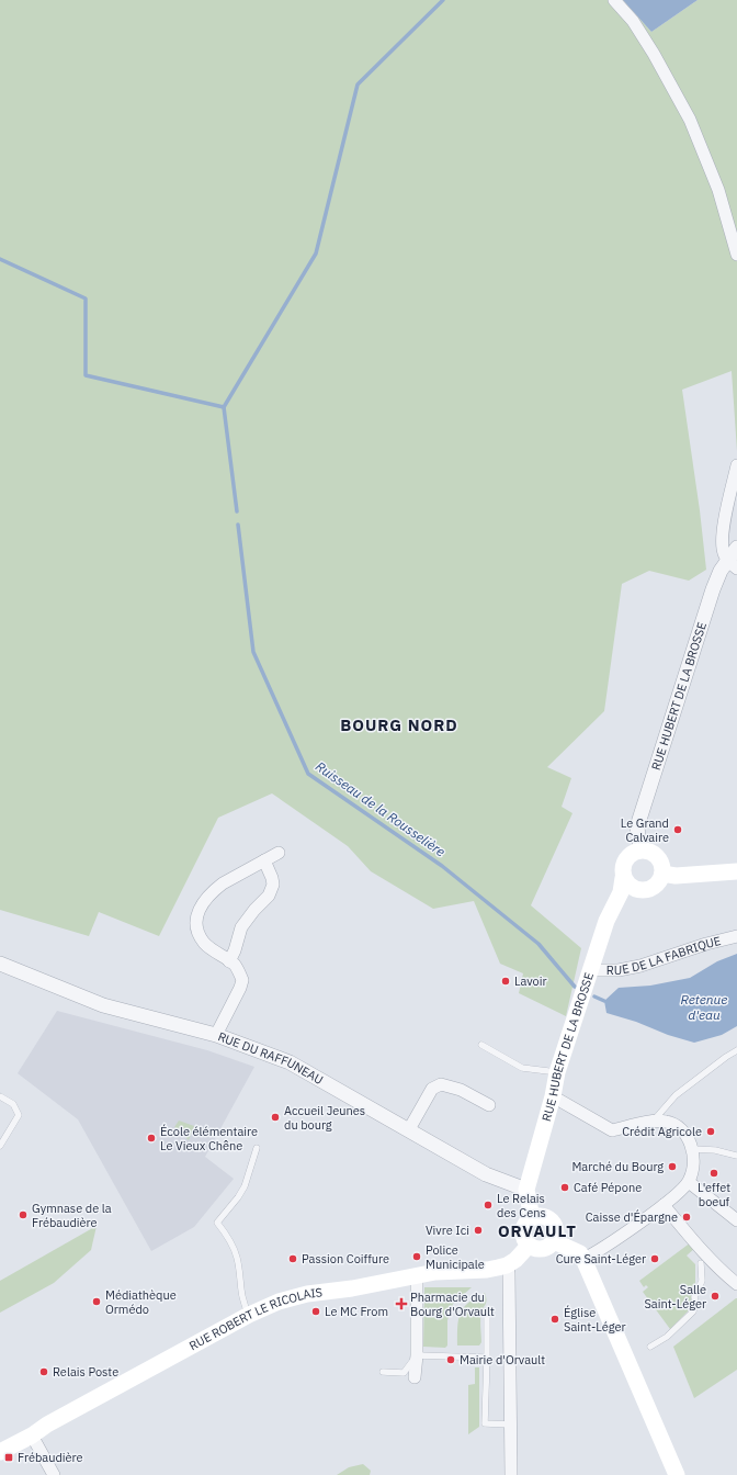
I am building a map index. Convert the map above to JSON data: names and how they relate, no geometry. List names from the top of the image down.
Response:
{
  "streets": {
    "main road": ["RUE HUBERT DE LA BROSSE", "RUE ROBERT LE RICOLAIS"],
    "street": ["RUE DE LA FABRIQUE", "RUE DU RAFFUNEAU"]
  },
  "crossings": [
    ["RUE HUBERT DE LA BROSSE", "RUE DE LA FABRIQUE"],
    ["RUE HUBERT DE LA BROSSE", "RUE DU RAFFUNEAU"]
  ],
  "districts": ["BOURG NORD", "ORVAULT"],
  "water": ["Ruisseau de la Rousselière", "Retenue d'eau"],
  "places": {
    "other": [
      "Le Grand Calvaire",
      "Lavoir",
      "Accueil Jeunes du bourg",
      "Crédit Agricole",
      "École élémentaire Le Vieux Chêne",
      "Marché du Bourg",
      "L'effet boeuf",
      "Café Pépone",
      "Le Relais des Cens",
      "Gymnase de la Frébaudière",
      "Caisse d'Épargne",
      "Vivre Ici",
      "Police Municipale",
      "Passion Coiffure",
      "Cure Saint-Léger",
      "Salle Saint-Léger",
      "Médiathèque Ormédo",
      "Le MC From",
      "Église Saint-Léger",
      "Mairie d'Orvault",
      "Relais Poste"
    ],
    "health": ["Pharmacie du Bourg d'Orvault"],
    "transit": ["Frébaudière"]
  }
}
